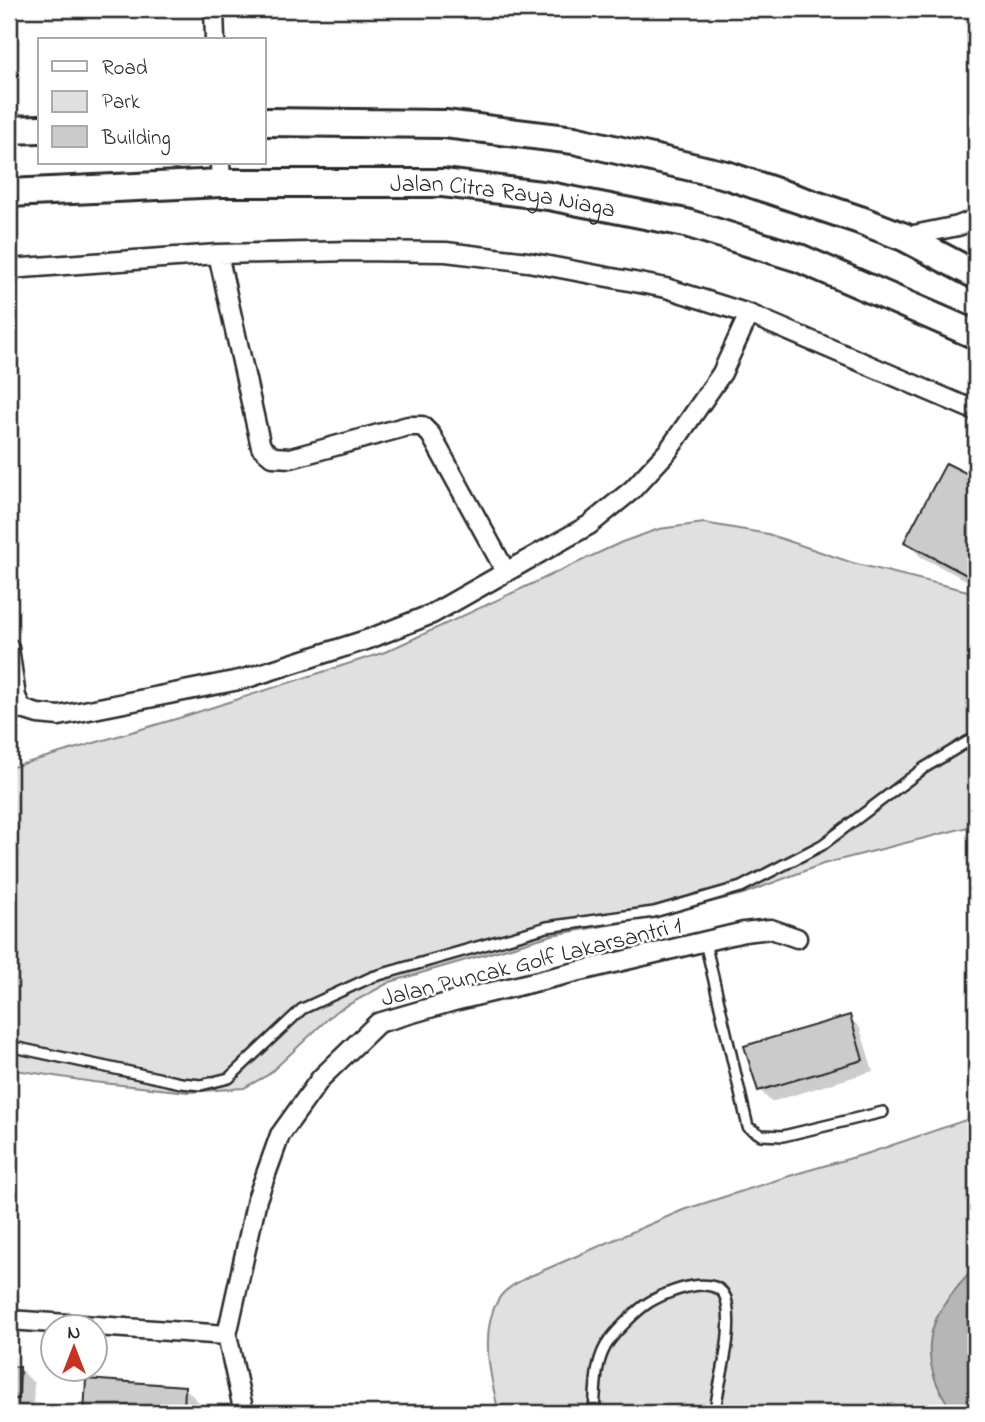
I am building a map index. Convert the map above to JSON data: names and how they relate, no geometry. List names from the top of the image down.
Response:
{
  "streets": {
    "street": ["Jalan Citra Raya Niaga", "Jalan Puncak Golf Lakarsantri 1"]
  },
  "legend": ["Road", "Park", "Building"],
  "north": "top"
}
